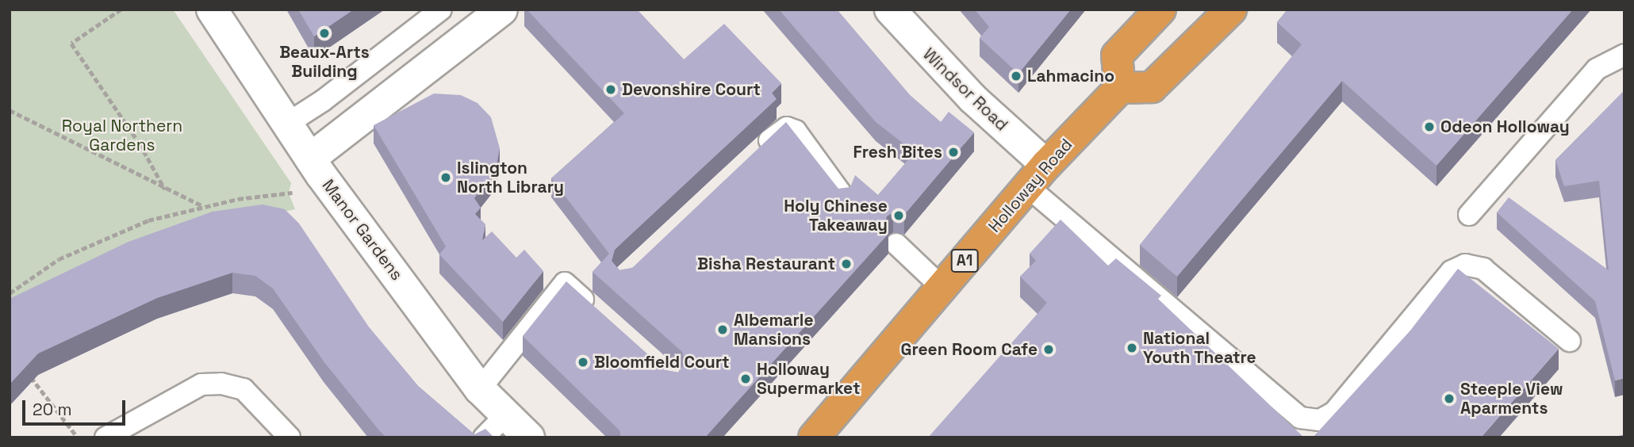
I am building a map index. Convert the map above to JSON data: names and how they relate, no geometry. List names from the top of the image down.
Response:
{
  "streets": {
    "highway": ["Holloway Road", "A1"],
    "street": ["Windsor Road", "Manor Gardens"]
  },
  "crossings": [
    ["Windsor Road", "Holloway Road"]
  ],
  "parks": ["Royal Northern Gardens"],
  "places": [
    "Beaux-Arts Building",
    "Lahmacino",
    "Devonshire Court",
    "Odeon Holloway",
    "Fresh Bites",
    "Islington North Library",
    "Holy Chinese Takeaway",
    "Bisha Restaurant",
    "Albemarle Mansions",
    "National Youth Theatre",
    "Green Room Cafe",
    "Bloomfield Court",
    "Holloway Supermarket",
    "Steeple View Aparments"
  ],
  "scale_bar": "20 m"
}
